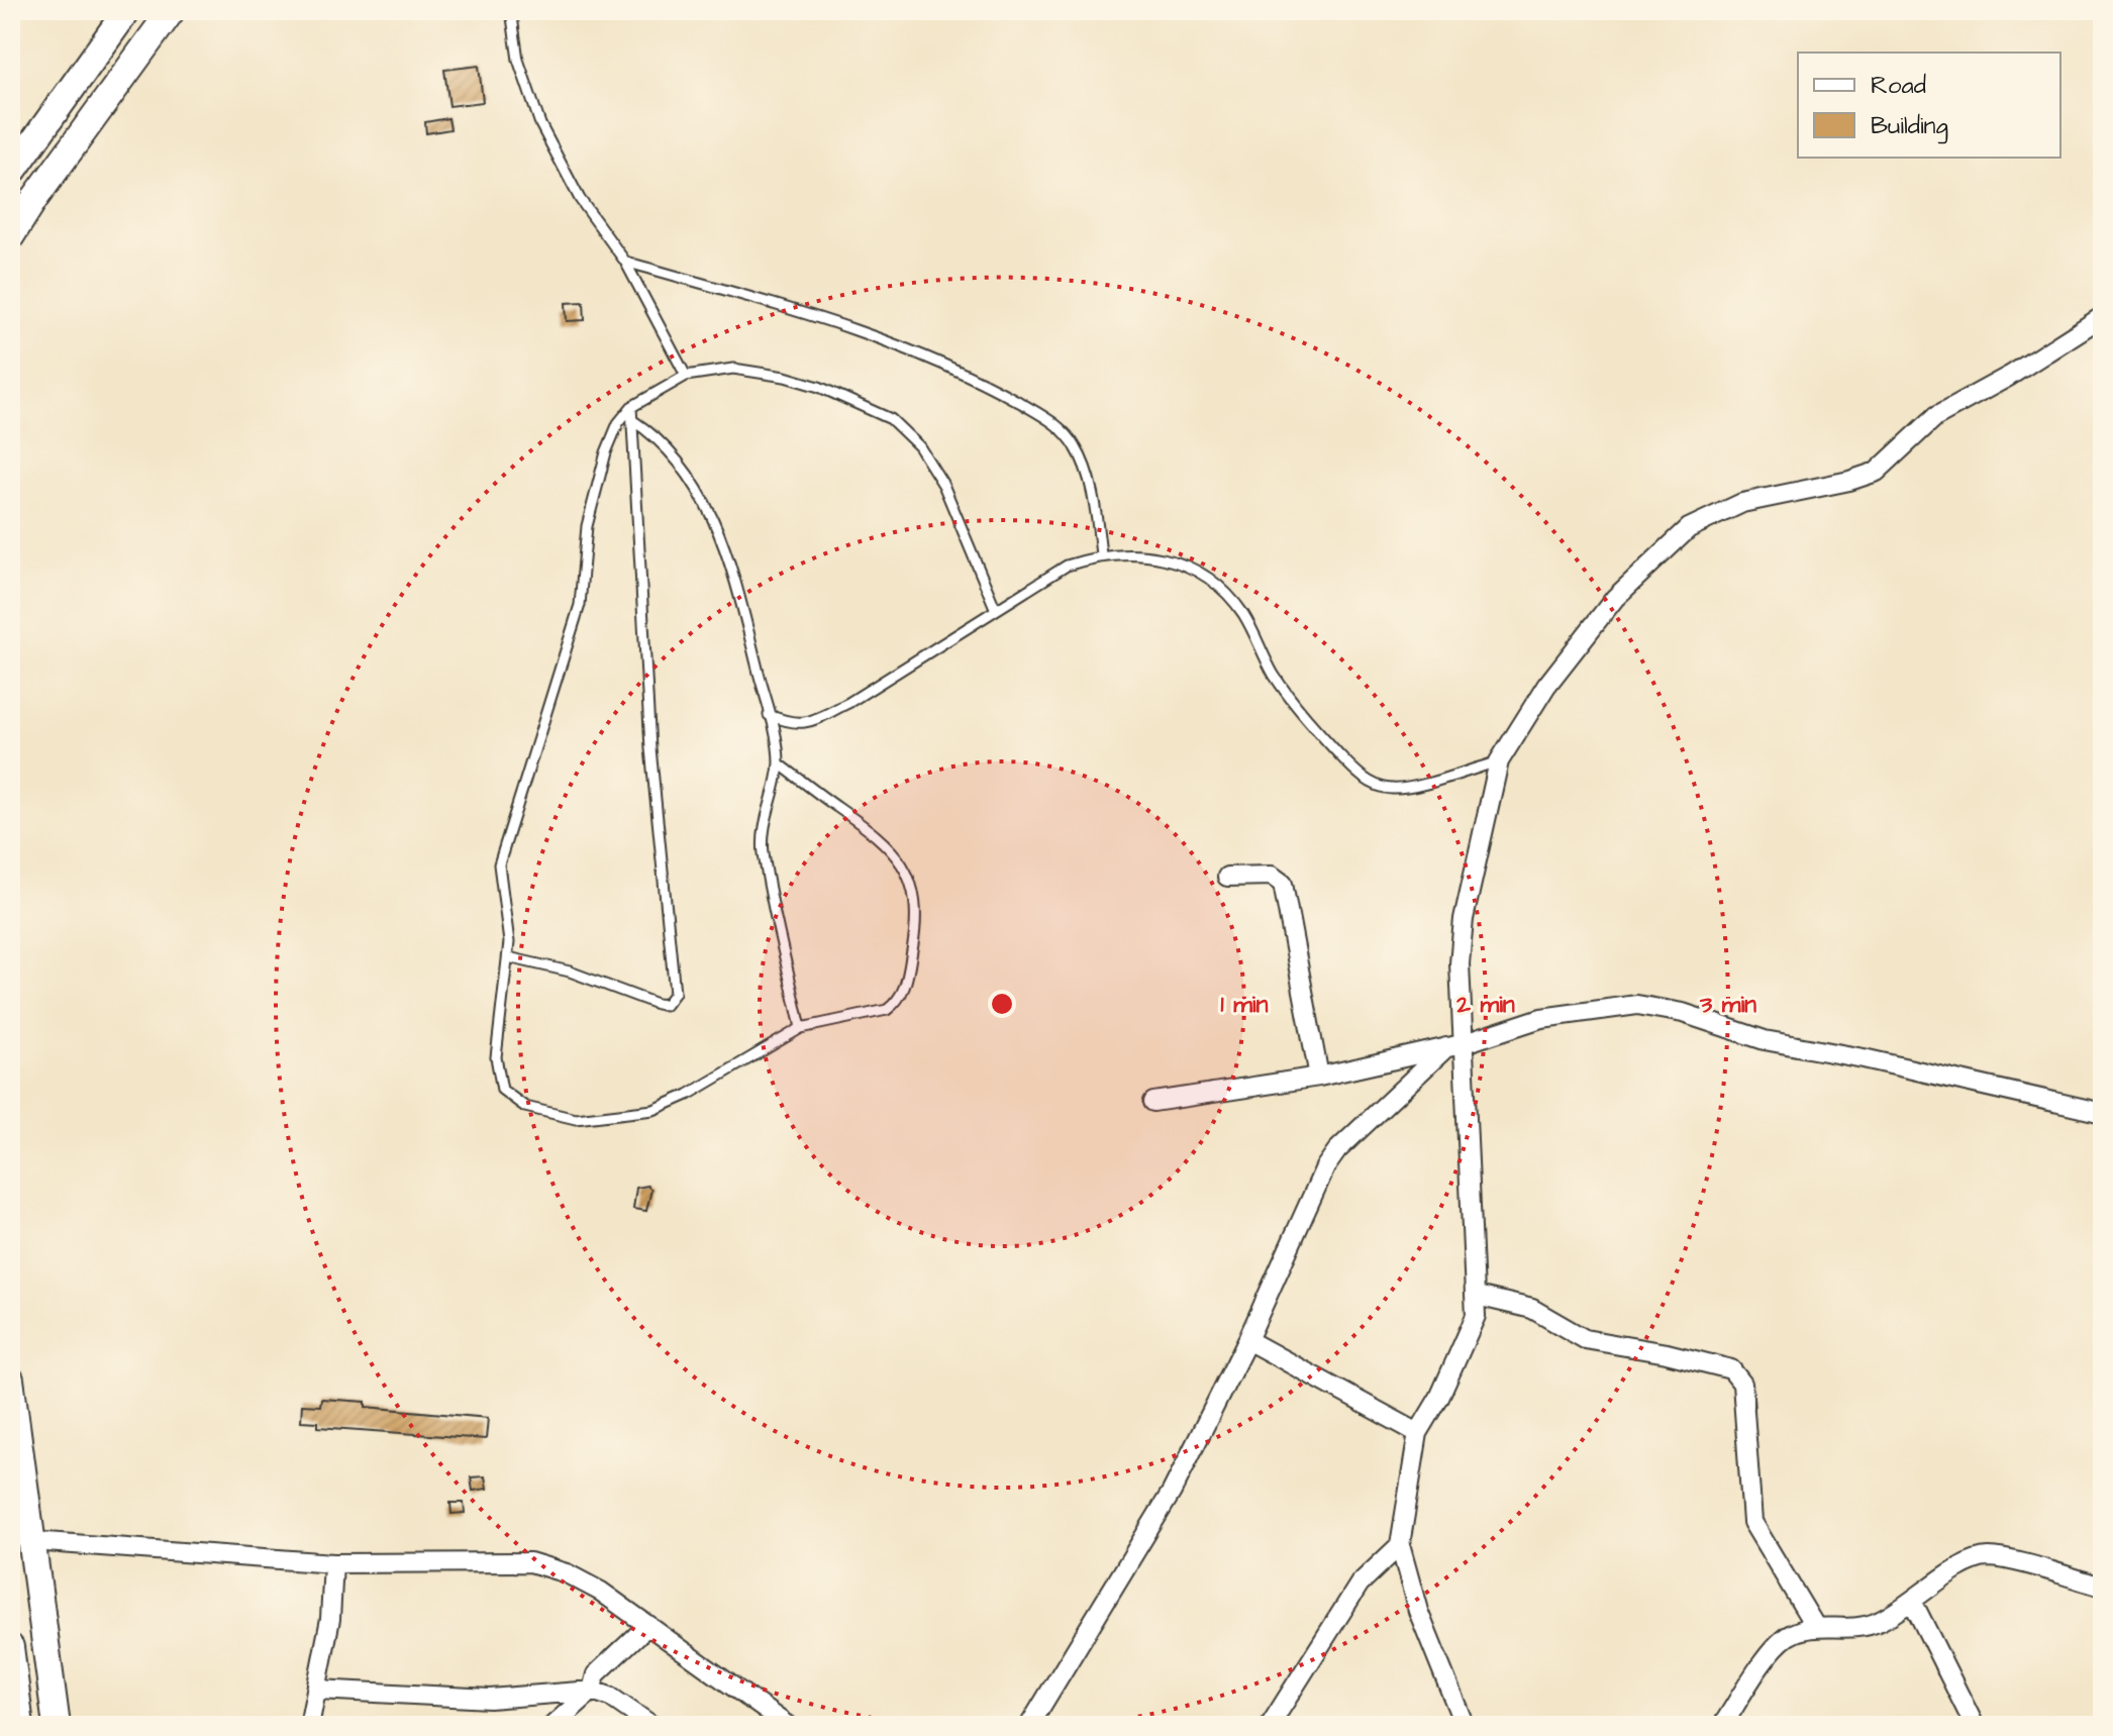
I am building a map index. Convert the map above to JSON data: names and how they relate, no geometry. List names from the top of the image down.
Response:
{
  "legend": ["Road", "Building"],
  "rings": ["1 min", "2 min", "3 min"]
}
